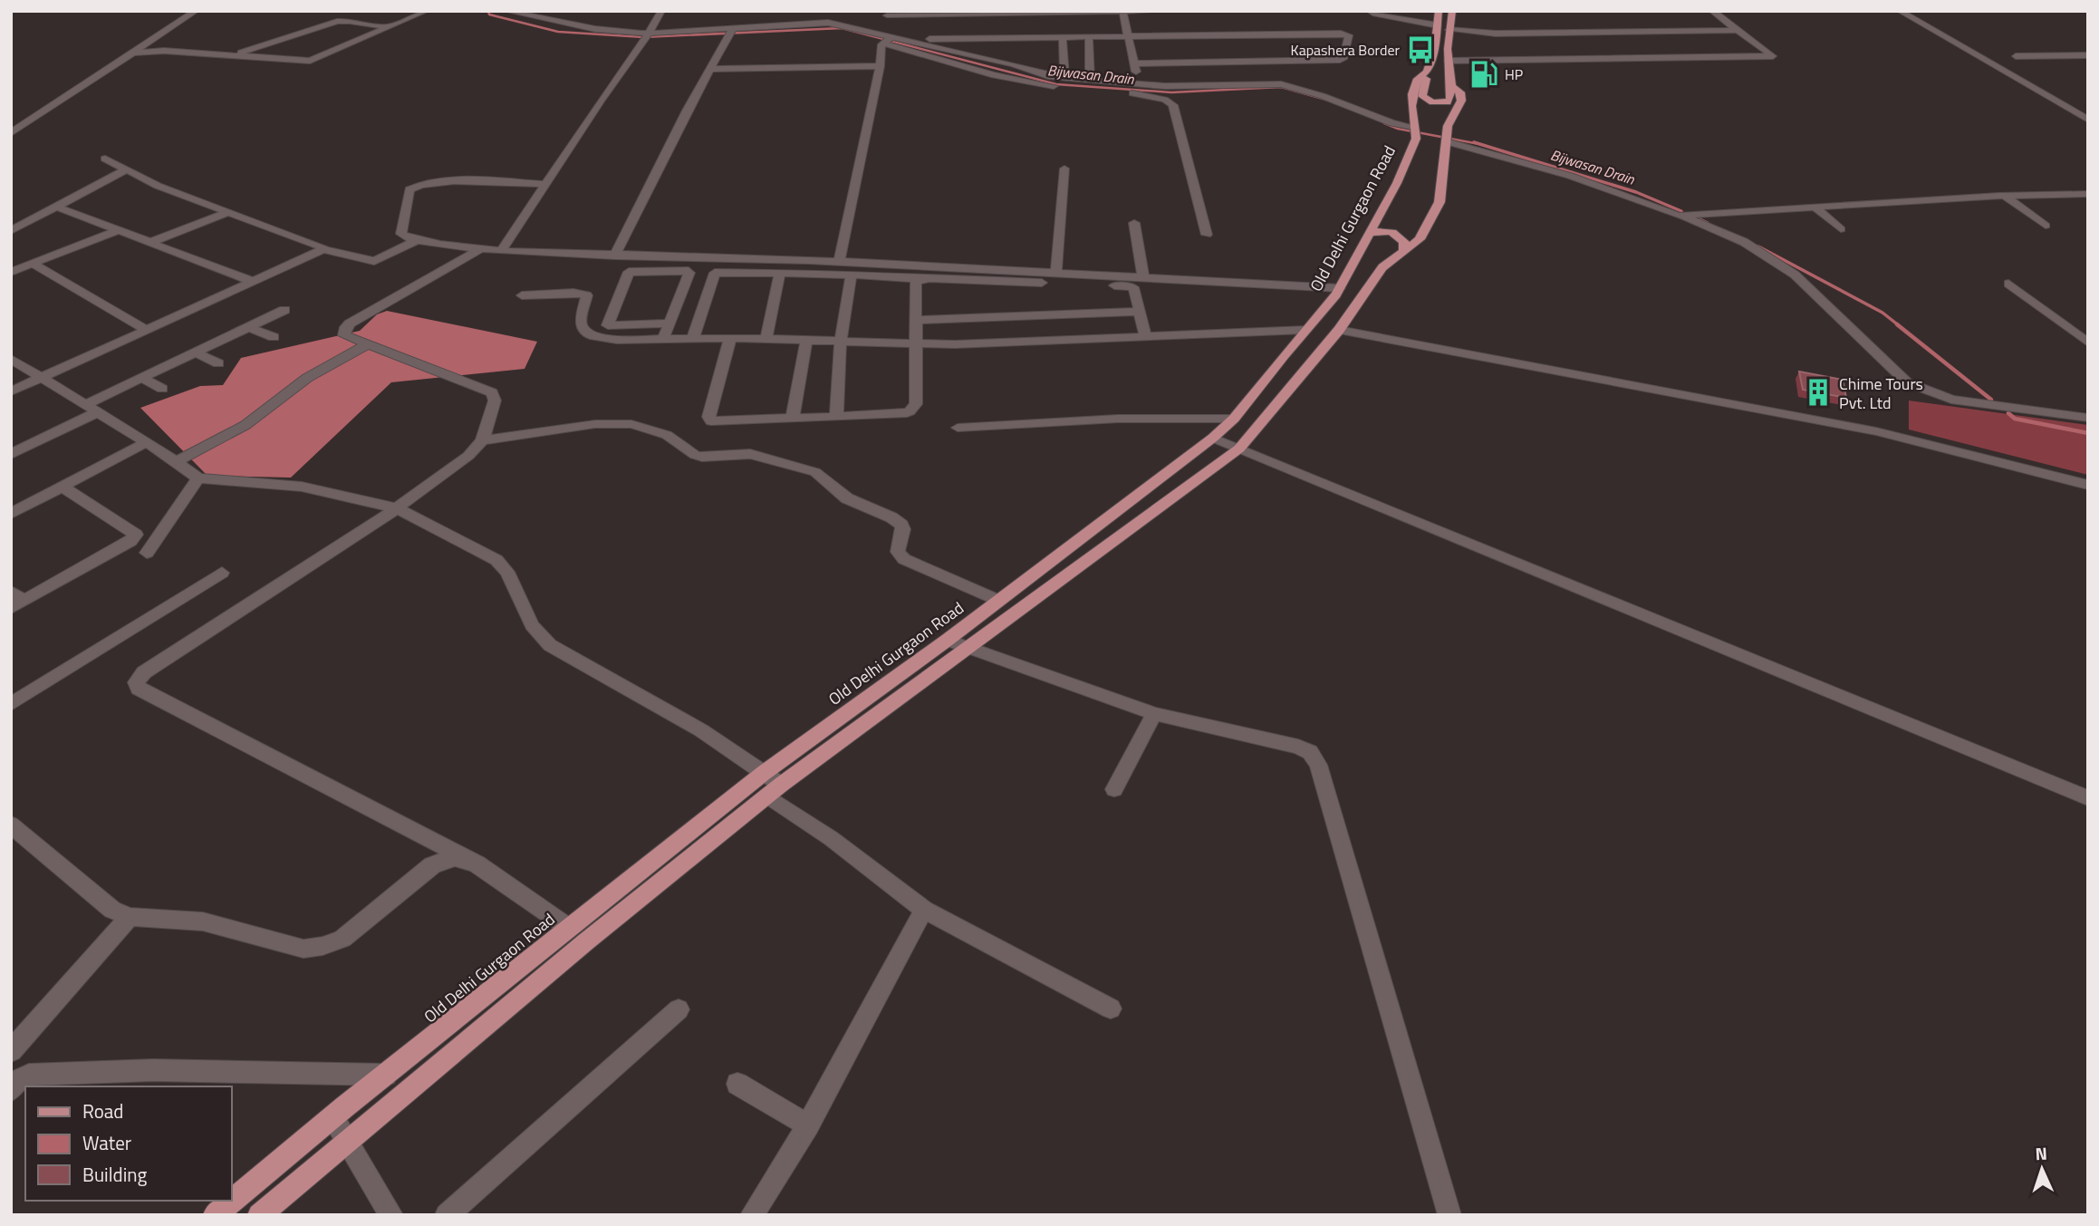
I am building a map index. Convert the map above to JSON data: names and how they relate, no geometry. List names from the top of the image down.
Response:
{
  "streets": {
    "main road": ["Old Delhi Gurgaon Road"]
  },
  "water": ["Bijwasan Drain"],
  "places": {
    "bus stop": ["Kapashera Border"],
    "fuel station": ["HP"],
    "building": ["Chime Tours Pvt. Ltd"]
  },
  "legend": ["Road", "Water", "Building"],
  "north": "top"
}
